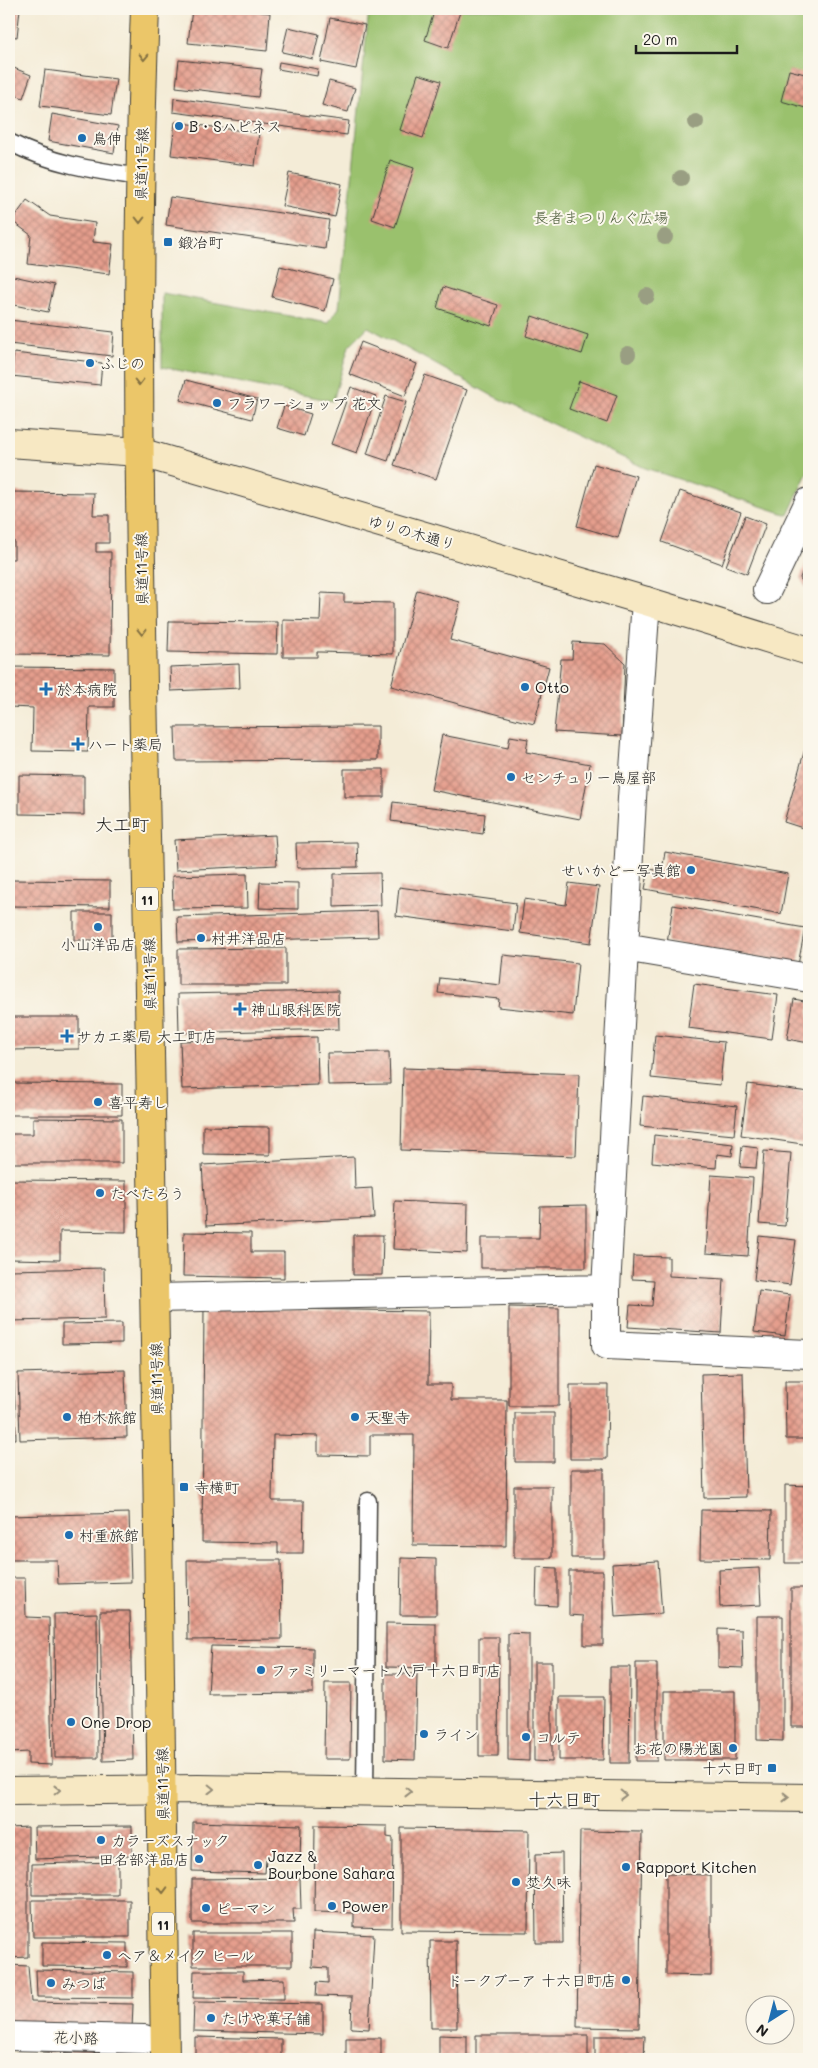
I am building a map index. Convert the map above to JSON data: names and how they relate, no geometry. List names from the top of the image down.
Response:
{
  "streets": {
    "main road": ["県道11号線", "11"],
    "street": ["ゆりの木通り", "花小路"]
  },
  "crossings": [
    ["県道11号線", "ゆりの木通り"]
  ],
  "one_way": ["県道11号線"],
  "districts": ["大工町", "十六日町"],
  "parks": ["長者まつりんぐ広場"],
  "places": {
    "other": [
      "B・Sハピネス",
      "鳥伸",
      "ふじの",
      "フラワーショップ 花文",
      "Otto",
      "センチュリー鳥屋部",
      "せいかどー写真館",
      "小山洋品店",
      "村井洋品店",
      "喜平寿し",
      "たべたろう",
      "柏木旅館",
      "天聖寺",
      "村重旅館",
      "ファミリーマート 八戸十六日町店",
      "One Drop",
      "ライン",
      "コルテ",
      "お花の陽光園",
      "カラーズスナック",
      "田名部洋品店",
      "Jazz & Bourbone Sahara",
      "Rapport Kitchen",
      "焚久味",
      "Power",
      "ピーマン",
      "ヘア＆メイク ヒール",
      "ドークブーア 十六日町店",
      "みつば",
      "たけや菓子舗"
    ],
    "transit": ["鍛冶町", "寺横町", "十六日町"],
    "health": [
      "於本病院",
      "ハート薬局",
      "神山眼科医院",
      "サカエ薬局 大工町店"
    ]
  },
  "scale_bar": "20 m",
  "north": "bottom left"
}
